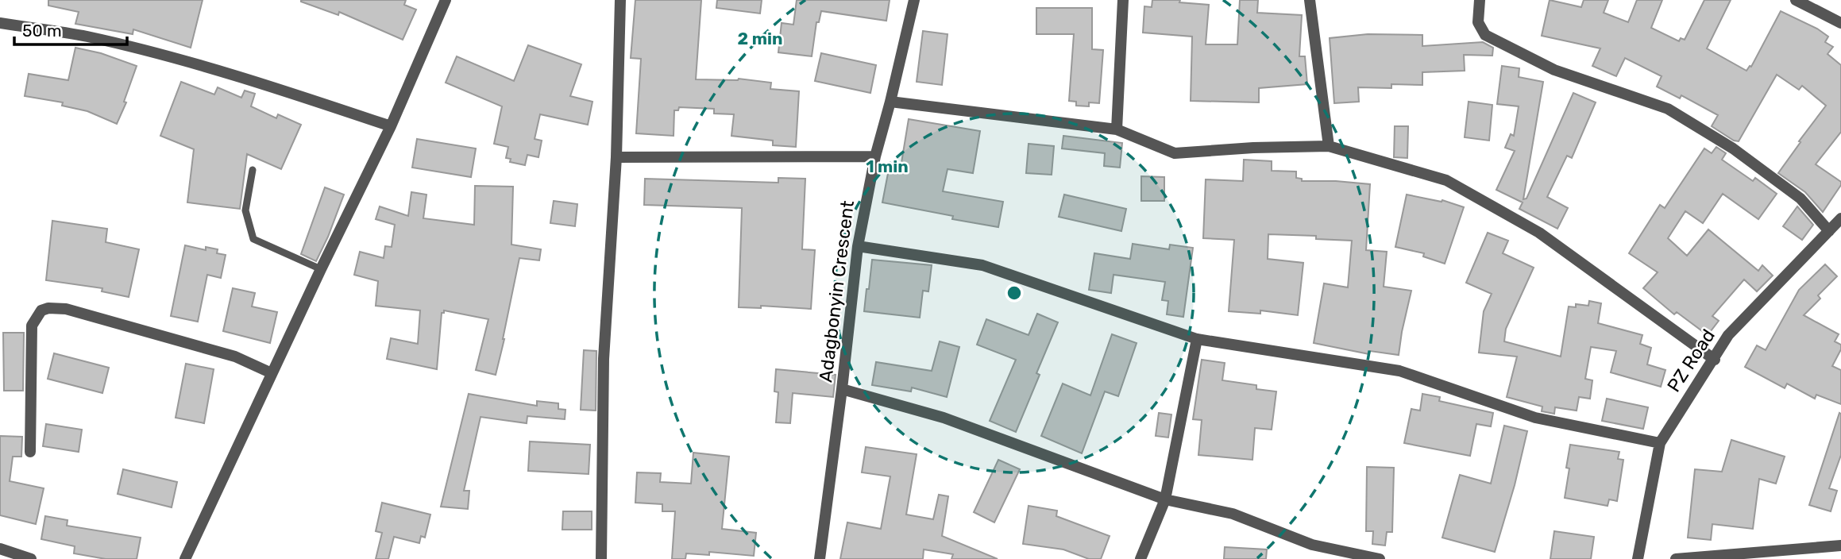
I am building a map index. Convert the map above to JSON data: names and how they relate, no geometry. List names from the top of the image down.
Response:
{
  "streets": {
    "street": ["Adagbonyin Crescent", "PZ Road"]
  },
  "scale_bar": "50 m",
  "rings": ["2 min", "1 min"]
}
